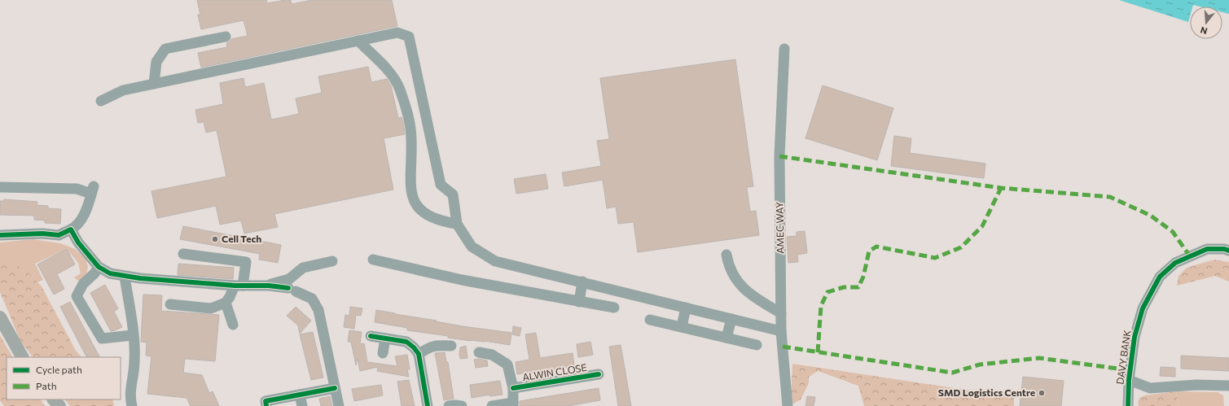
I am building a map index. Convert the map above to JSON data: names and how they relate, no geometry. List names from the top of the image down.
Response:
{
  "streets": {
    "street": ["AMEC WAY", "DAVY BANK", "ALWIN CLOSE"]
  },
  "places": ["Cell Tech", "SMD Logistics Centre"],
  "legend": ["Cycle path", "Path"],
  "north": "bottom"
}
